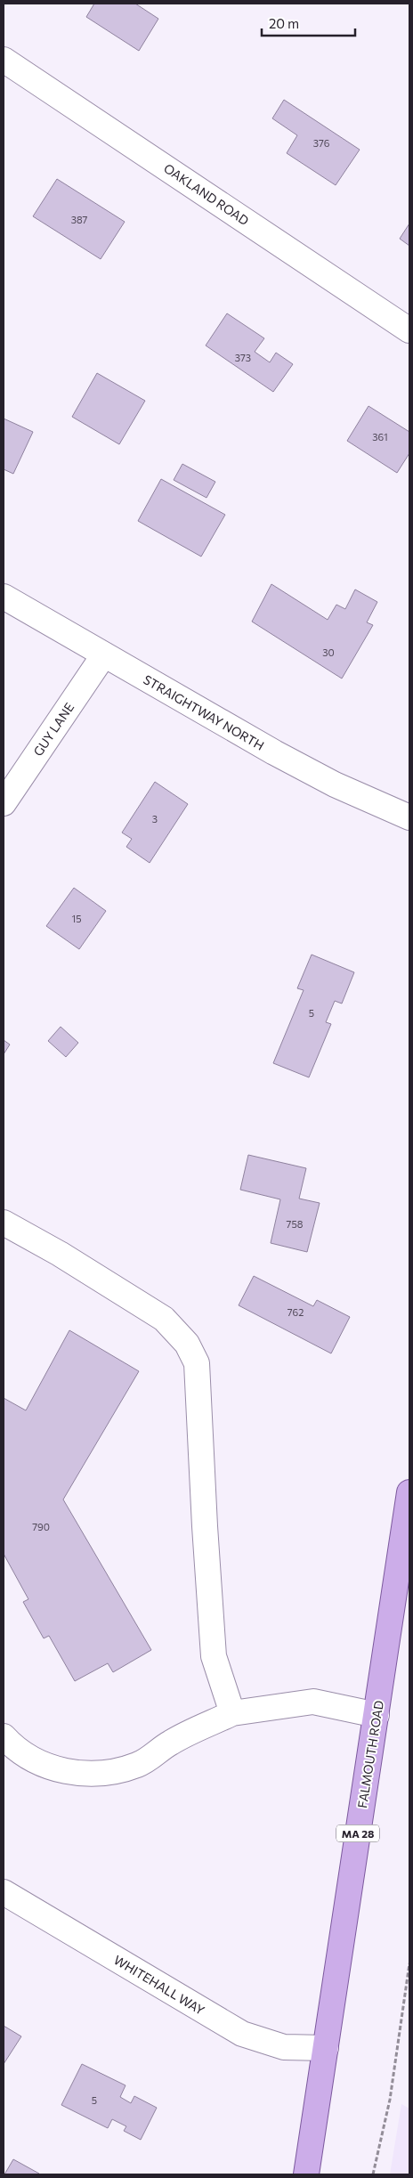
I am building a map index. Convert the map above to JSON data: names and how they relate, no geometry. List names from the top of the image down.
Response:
{
  "streets": {
    "main road": ["FALMOUTH ROAD", "MA 28"],
    "street": [
      "OAKLAND ROAD",
      "STRAIGHTWAY NORTH",
      "GUY LANE",
      "WHITEHALL WAY"
    ]
  },
  "crossings": [
    ["STRAIGHTWAY NORTH", "GUY LANE"],
    ["FALMOUTH ROAD", "WHITEHALL WAY"]
  ],
  "house_numbers": [
    "376",
    "387",
    "373",
    "361",
    "30",
    "3",
    "15",
    "5",
    "758",
    "762",
    "790",
    "5"
  ],
  "scale_bar": "20 m"
}
